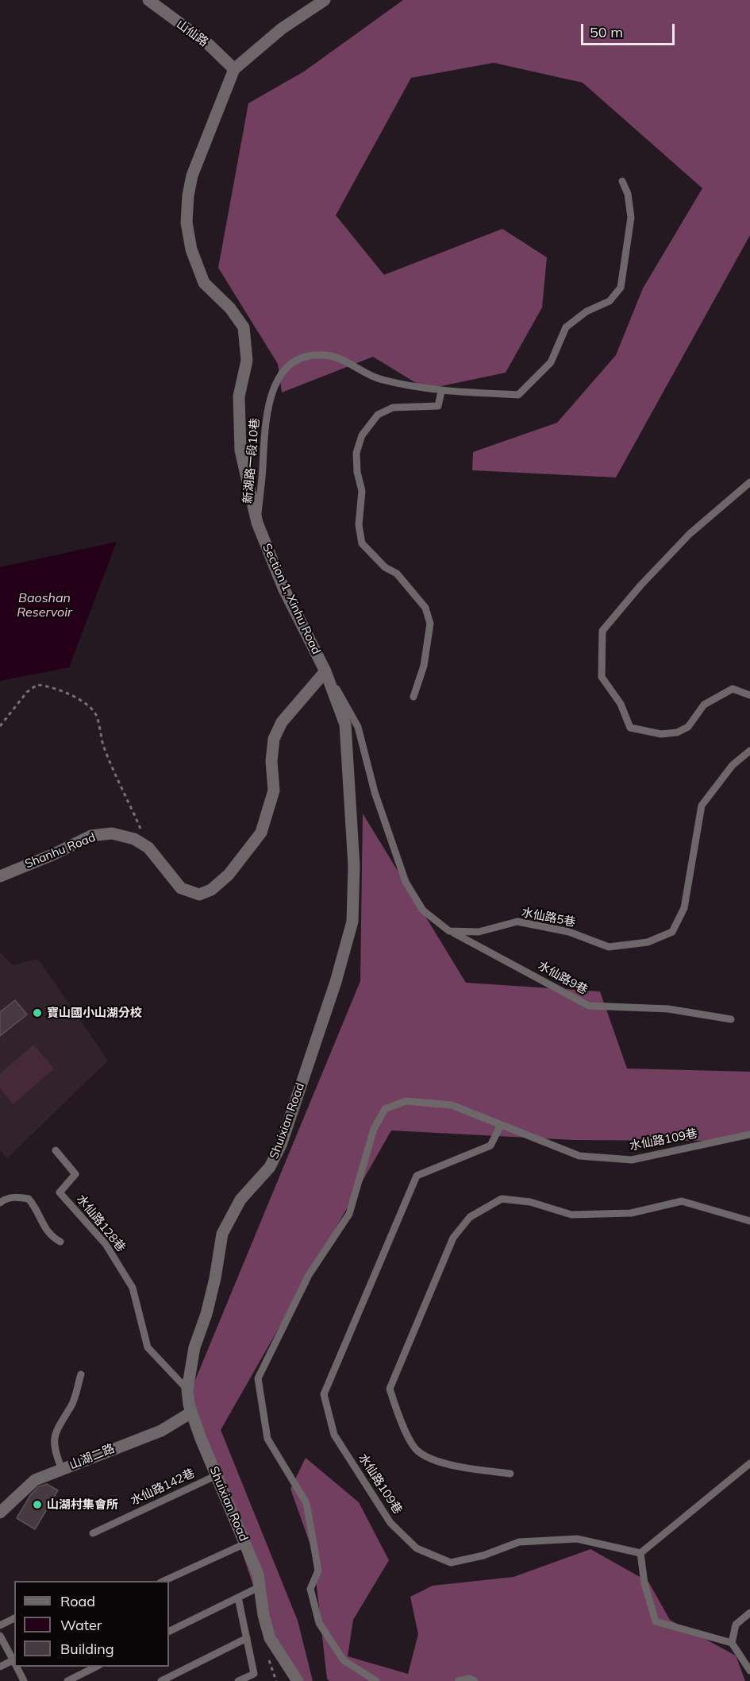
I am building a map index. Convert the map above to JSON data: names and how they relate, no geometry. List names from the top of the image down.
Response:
{
  "streets": {
    "street": [
      "山仙路",
      "Section 1, Xinhu Road",
      "Shanhu Road",
      "Shuixian Road",
      "山湖二路"
    ],
    "lane": [
      "新湖路一段10巷",
      "水仙路5巷",
      "水仙路9巷",
      "水仙路109巷",
      "水仙路128巷",
      "水仙路142巷"
    ]
  },
  "crossings": [
    ["山仙路", "Section 1, Xinhu Road"],
    ["新湖路一段10巷", "Section 1, Xinhu Road"],
    ["Section 1, Xinhu Road", "Shanhu Road"],
    ["Section 1, Xinhu Road", "Shuixian Road"],
    ["Shanhu Road", "Shuixian Road"],
    ["水仙路5巷", "水仙路9巷"],
    ["Shuixian Road", "水仙路128巷"],
    ["Shuixian Road", "山湖二路"],
    ["Shuixian Road", "水仙路142巷"]
  ],
  "water": ["Baoshan Reservoir"],
  "places": ["寶山國小山湖分校", "山湖村集會所"],
  "legend": ["Road", "Water", "Building"],
  "scale_bar": "50 m"
}
